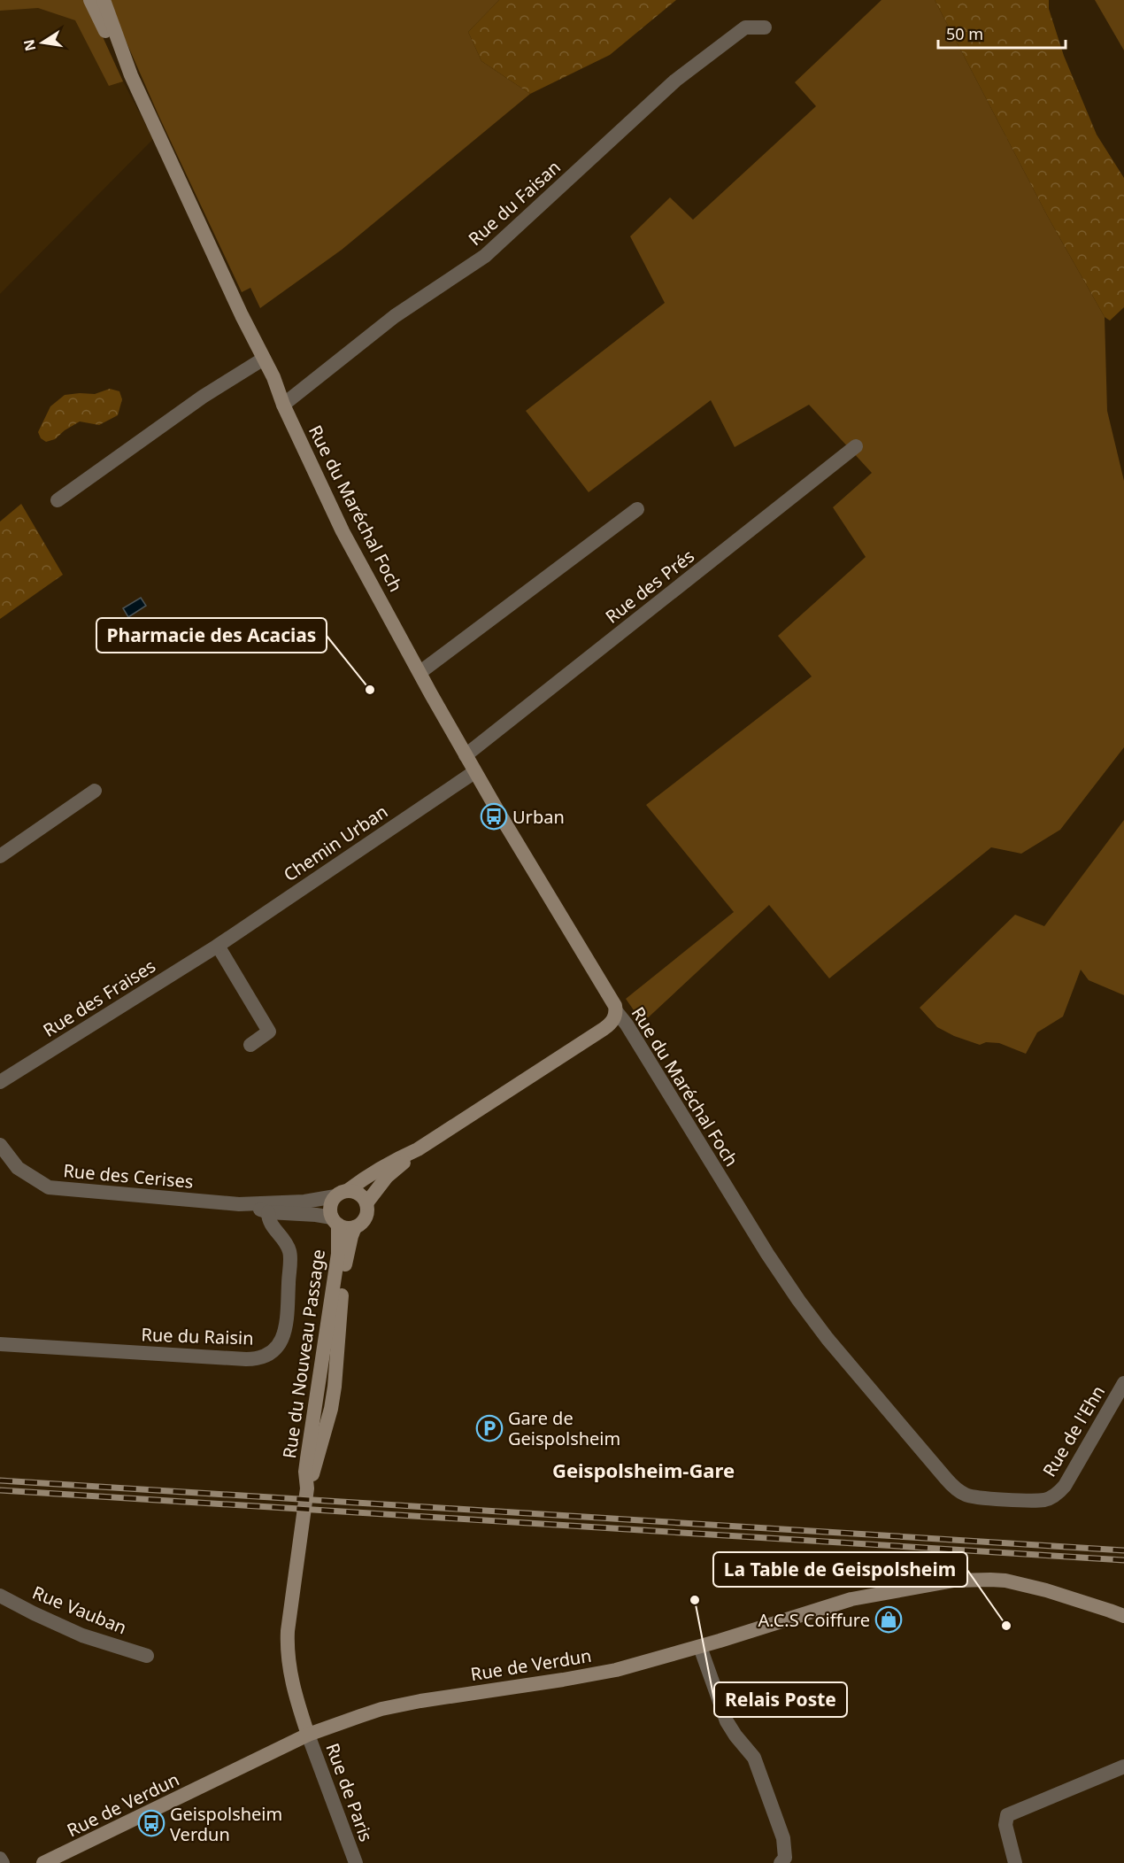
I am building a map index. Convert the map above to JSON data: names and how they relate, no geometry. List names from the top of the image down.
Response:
{
  "streets": {
    "main road": ["Rue du Maréchal Foch", "Rue du Nouveau Passage", "Rue de Verdun"],
    "street": [
      "Rue du Faisan",
      "Rue des Prés",
      "Chemin Urban",
      "Rue des Fraises",
      "Rue des Cerises",
      "Rue du Raisin",
      "Rue de l'Ehn",
      "Rue Vauban",
      "Rue de Paris"
    ]
  },
  "crossings": [
    ["Rue du Faisan", "Rue du Maréchal Foch"],
    ["Rue du Maréchal Foch", "Rue des Prés"],
    ["Rue du Maréchal Foch", "Chemin Urban"],
    ["Rue du Maréchal Foch", "Rue de l'Ehn"],
    ["Chemin Urban", "Rue des Fraises"],
    ["Rue des Cerises", "Rue du Raisin"],
    ["Rue des Cerises", "Rue du Nouveau Passage"],
    ["Rue du Nouveau Passage", "Rue de Verdun"],
    ["Rue du Nouveau Passage", "Rue de Paris"],
    ["Rue de Verdun", "Rue de Paris"]
  ],
  "districts": ["Geispolsheim-Gare"],
  "places": {
    "other": ["Pharmacie des Acacias", "Relais Poste", "La Table de Geispolsheim"],
    "bus stop": ["Urban", "Geispolsheim Verdun"],
    "parking": ["Gare de Geispolsheim"],
    "shop": ["A.C.S Coiffure"]
  },
  "scale_bar": "50 m",
  "north": "left"
}
